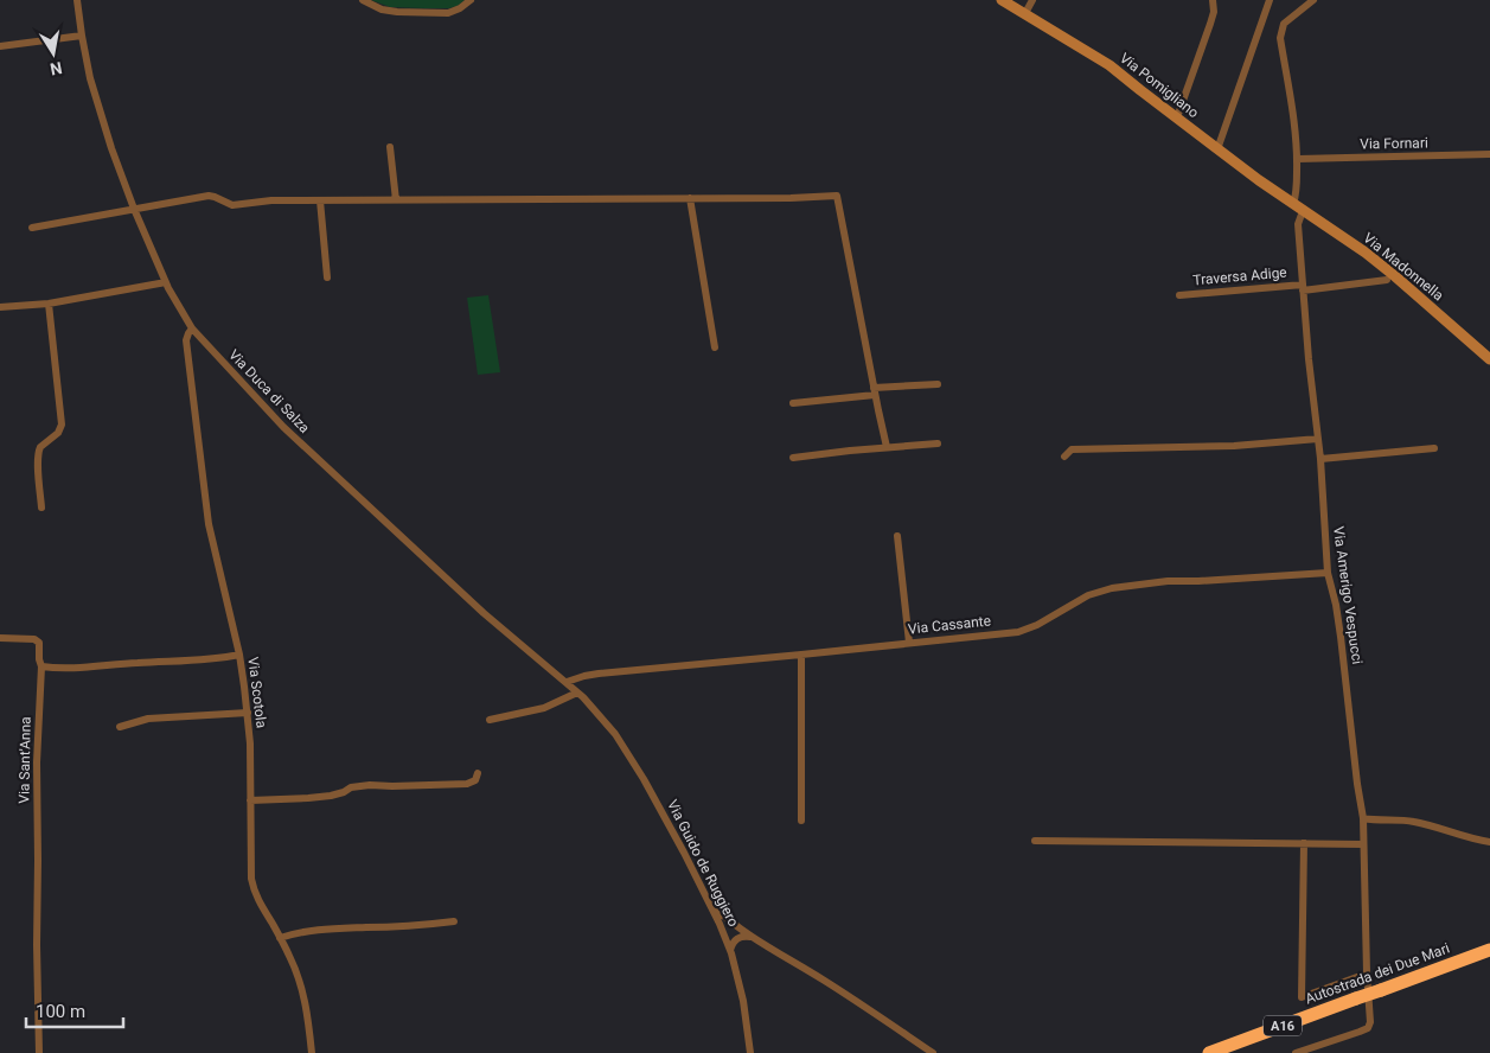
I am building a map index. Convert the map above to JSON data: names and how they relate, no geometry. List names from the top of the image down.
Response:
{
  "streets": {
    "highway": ["Autostrada dei Due Mari", "A16"],
    "street": [
      "Via Pomigliano",
      "Via Fornari",
      "Via Madonnella",
      "Traversa Adige",
      "Via Duca di Salza",
      "Via Amerigo Vespucci",
      "Via Cassante",
      "Via Scotola",
      "Via Sant'Anna",
      "Via Guido de Ruggiero"
    ]
  },
  "crossings": [
    ["Via Pomigliano", "Via Madonnella"],
    ["Via Pomigliano", "Via Amerigo Vespucci"],
    ["Via Madonnella", "Via Amerigo Vespucci"],
    ["Traversa Adige", "Via Amerigo Vespucci"],
    ["Via Duca di Salza", "Via Cassante"],
    ["Via Duca di Salza", "Via Scotola"],
    ["Via Duca di Salza", "Via Guido de Ruggiero"],
    ["Via Amerigo Vespucci", "Via Cassante"]
  ],
  "scale_bar": "100 m",
  "north": "bottom"
}
